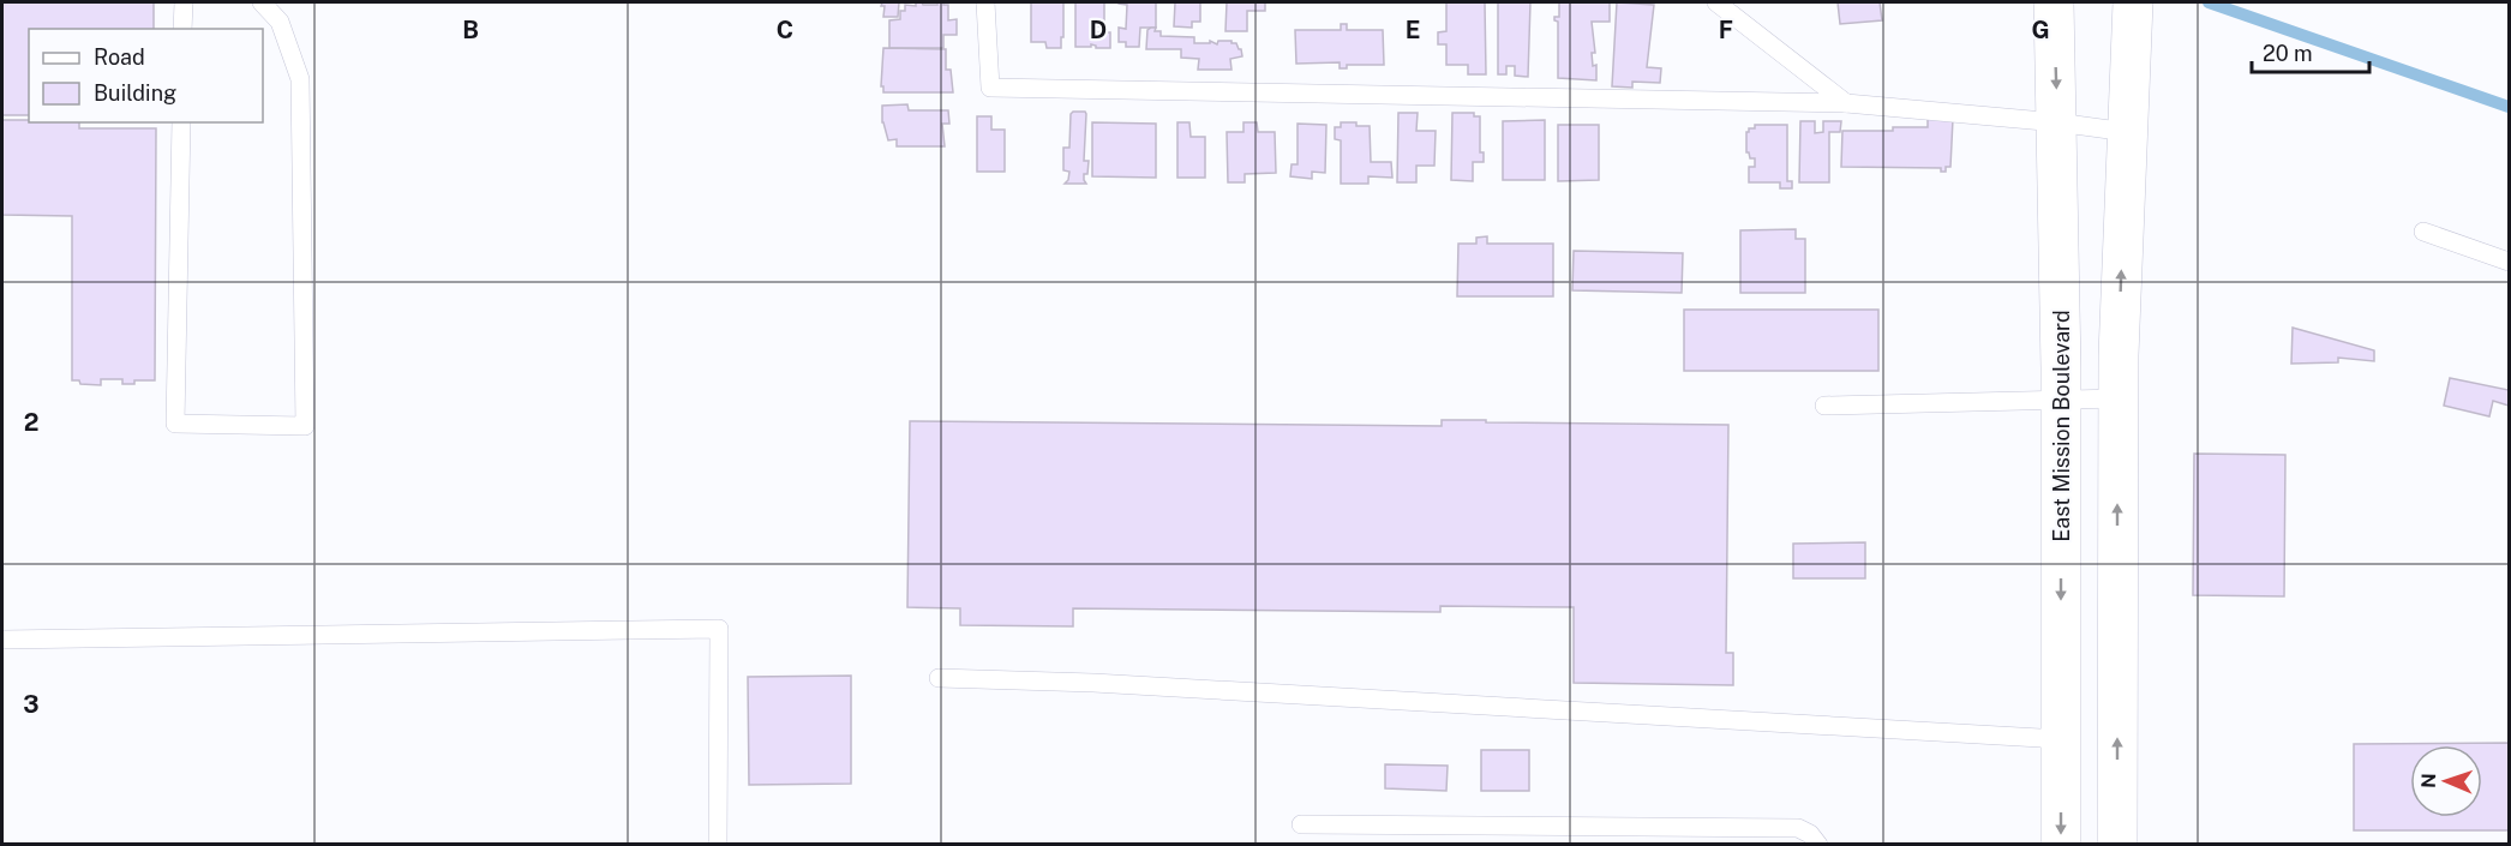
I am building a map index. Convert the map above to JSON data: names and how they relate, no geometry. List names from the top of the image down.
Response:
{
  "streets": {
    "main road": ["East Mission Boulevard"]
  },
  "legend": ["Road", "Building"],
  "scale_bar": "20 m",
  "north": "left",
  "grid": {
    "columns": [
      "B",
      "C",
      "D",
      "E",
      "F",
      "G"
    ],
    "rows": ["2", "3"]
  }
}
